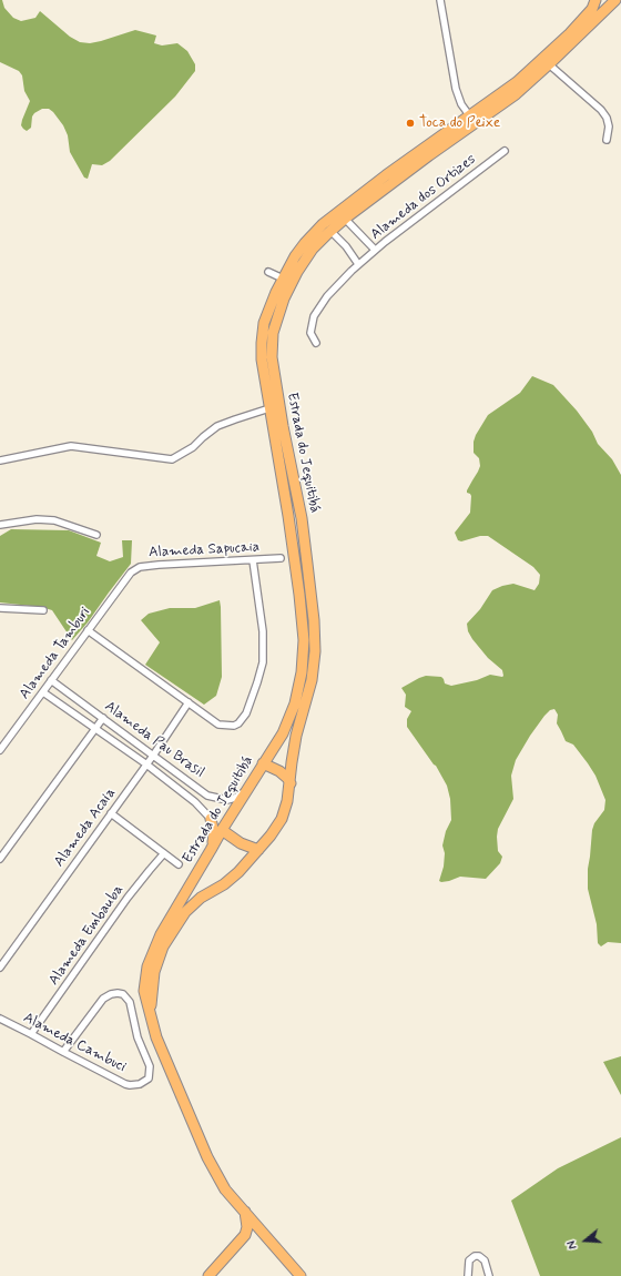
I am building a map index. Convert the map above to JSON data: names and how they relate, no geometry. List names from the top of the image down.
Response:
{
  "streets": {
    "main road": ["Estrada do Jequitibá"],
    "street": [
      "Alameda dos Ortizes",
      "Alameda Sapucaia",
      "Alameda Tamburi",
      "Alameda Pau Brasil",
      "Alameda Acaia",
      "Alameda Embauba",
      "Alameda Cambuci"
    ]
  },
  "crossings": [
    ["Estrada do Jequitibá", "Alameda Pau Brasil"],
    ["Alameda Sapucaia", "Alameda Tamburi"],
    ["Alameda Tamburi", "Alameda Pau Brasil"],
    ["Alameda Pau Brasil", "Alameda Acaia"],
    ["Alameda Embauba", "Alameda Cambuci"]
  ],
  "places": ["Toca do Peixe"],
  "north": "left"
}
